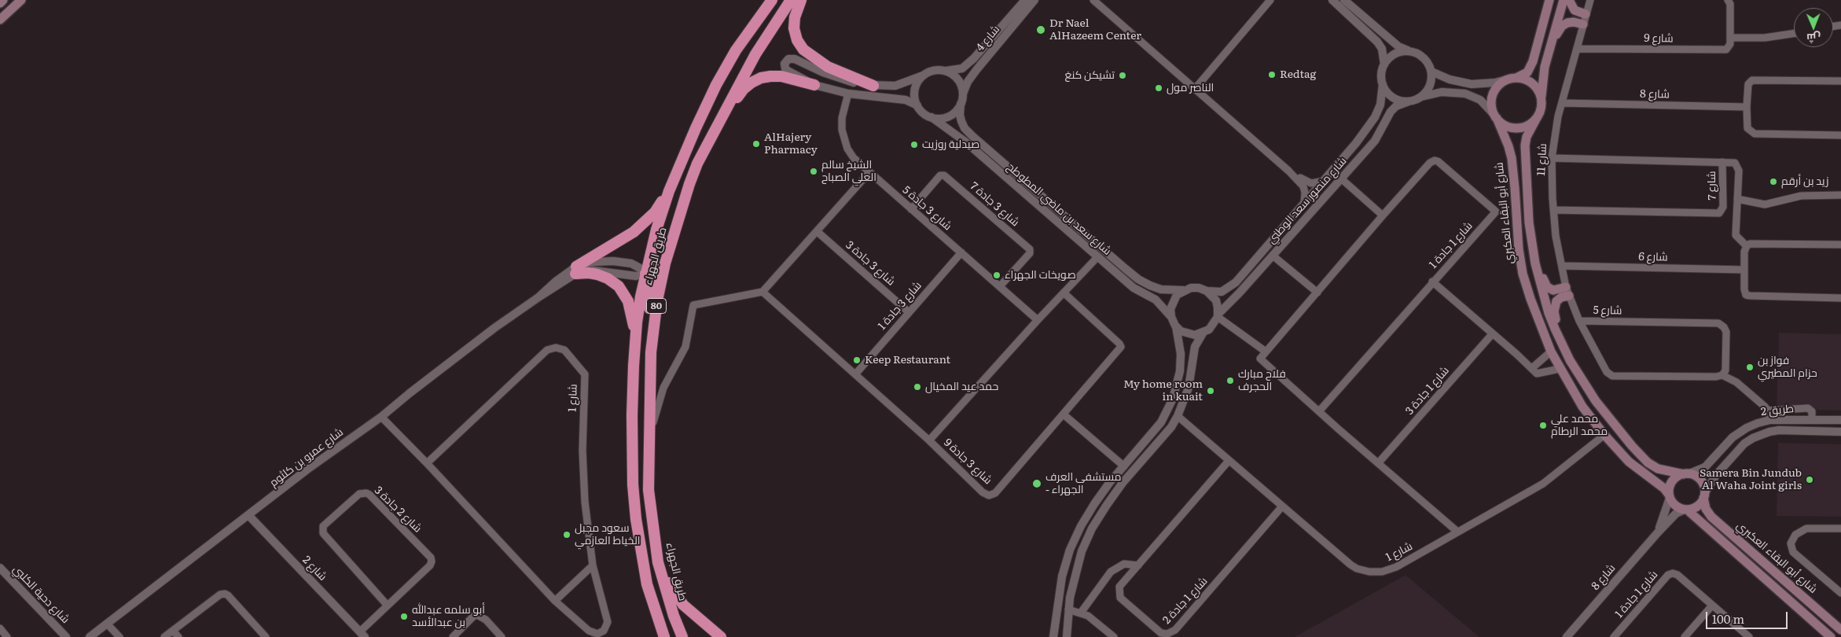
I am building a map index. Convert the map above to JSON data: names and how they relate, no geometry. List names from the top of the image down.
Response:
{
  "streets": {
    "highway": ["طريق الجهراء", "80"],
    "main road": ["شارع أبو البقاء العكبري"],
    "street": [
      "شارع 4",
      "شارع 9",
      "شارع 8",
      "شارع 11",
      "شارع 7",
      "شارع منصور سعد الوطني",
      "شارع 3 جادة 7",
      "شارع 3 جادة 5",
      "شارع سعد بن ماضي المطوطح",
      "شارع 1 جادة 1",
      "شارع 6",
      "شارع 3 جادة 3",
      "شارع 3 جادة 1",
      "شارع 5",
      "شارع 1 جادة 3",
      "شارع 1",
      "طريق 2",
      "شارع عمرو بن كلثوم",
      "شارع 3 جادة 9",
      "شارع 2 جادة 3",
      "شارع 2",
      "شارع دحية الكلبي",
      "شارع 1 جادة 2"
    ]
  },
  "crossings": [
    ["شارع 4", "شارع سعد بن ماضي المطوطح"],
    ["شارع 9", "شارع 11"],
    ["شارع 8", "شارع 11"],
    ["شارع 8", "شارع أبو البقاء العكبري"],
    ["شارع 8", "طريق 2"],
    ["شارع 11", "شارع 7"],
    ["شارع 11", "شارع 6"],
    ["شارع 11", "شارع 5"],
    ["شارع منصور سعد الوطني", "شارع سعد بن ماضي المطوطح"],
    ["شارع 3 جادة 7", "شارع 3 جادة 5"],
    ["شارع 3 جادة 5", "شارع 3 جادة 1"],
    ["شارع 3 جادة 5", "شارع 3 جادة 9"],
    ["شارع سعد بن ماضي المطوطح", "شارع 3 جادة 9"],
    ["شارع أبو البقاء العكبري", "شارع 1"],
    ["شارع أبو البقاء العكبري", "طريق 2"],
    ["طريق الجهراء", "شارع عمرو بن كلثوم"],
    ["شارع 3 جادة 3", "شارع 3 جادة 1"],
    ["شارع 1", "شارع عمرو بن كلثوم"],
    ["شارع 1", "شارع 1 جادة 2"],
    ["شارع عمرو بن كلثوم", "شارع 2"],
    ["شارع 2 جادة 3", "شارع 2"]
  ],
  "places": [
    "Dr Nael AlHazeem Center",
    "Redtag",
    "تشيكن كنغ",
    "الناصر مول",
    "AlHajery Pharmacy",
    "صيدلية روزيت",
    "الشيخ سالم العلي الصباح",
    "زيد بن أرقم",
    "صويخات الجهراء",
    "Keep Restaurant",
    "فواز بن حزام المطيري",
    "فلاح مبارك الحجرف",
    "حمد عيد المخيال",
    "My home room in kuait",
    "محمد علي محمد الرطام",
    "Samera Bin Jundub Al Waha Joint girls",
    "مستشفى العرف - الجهراء",
    "سعود مجبل الخياط العازمي",
    "أبو سلمه عبدالله بن عبدالأسد"
  ],
  "scale_bar": "100 m",
  "north": "bottom"
}
